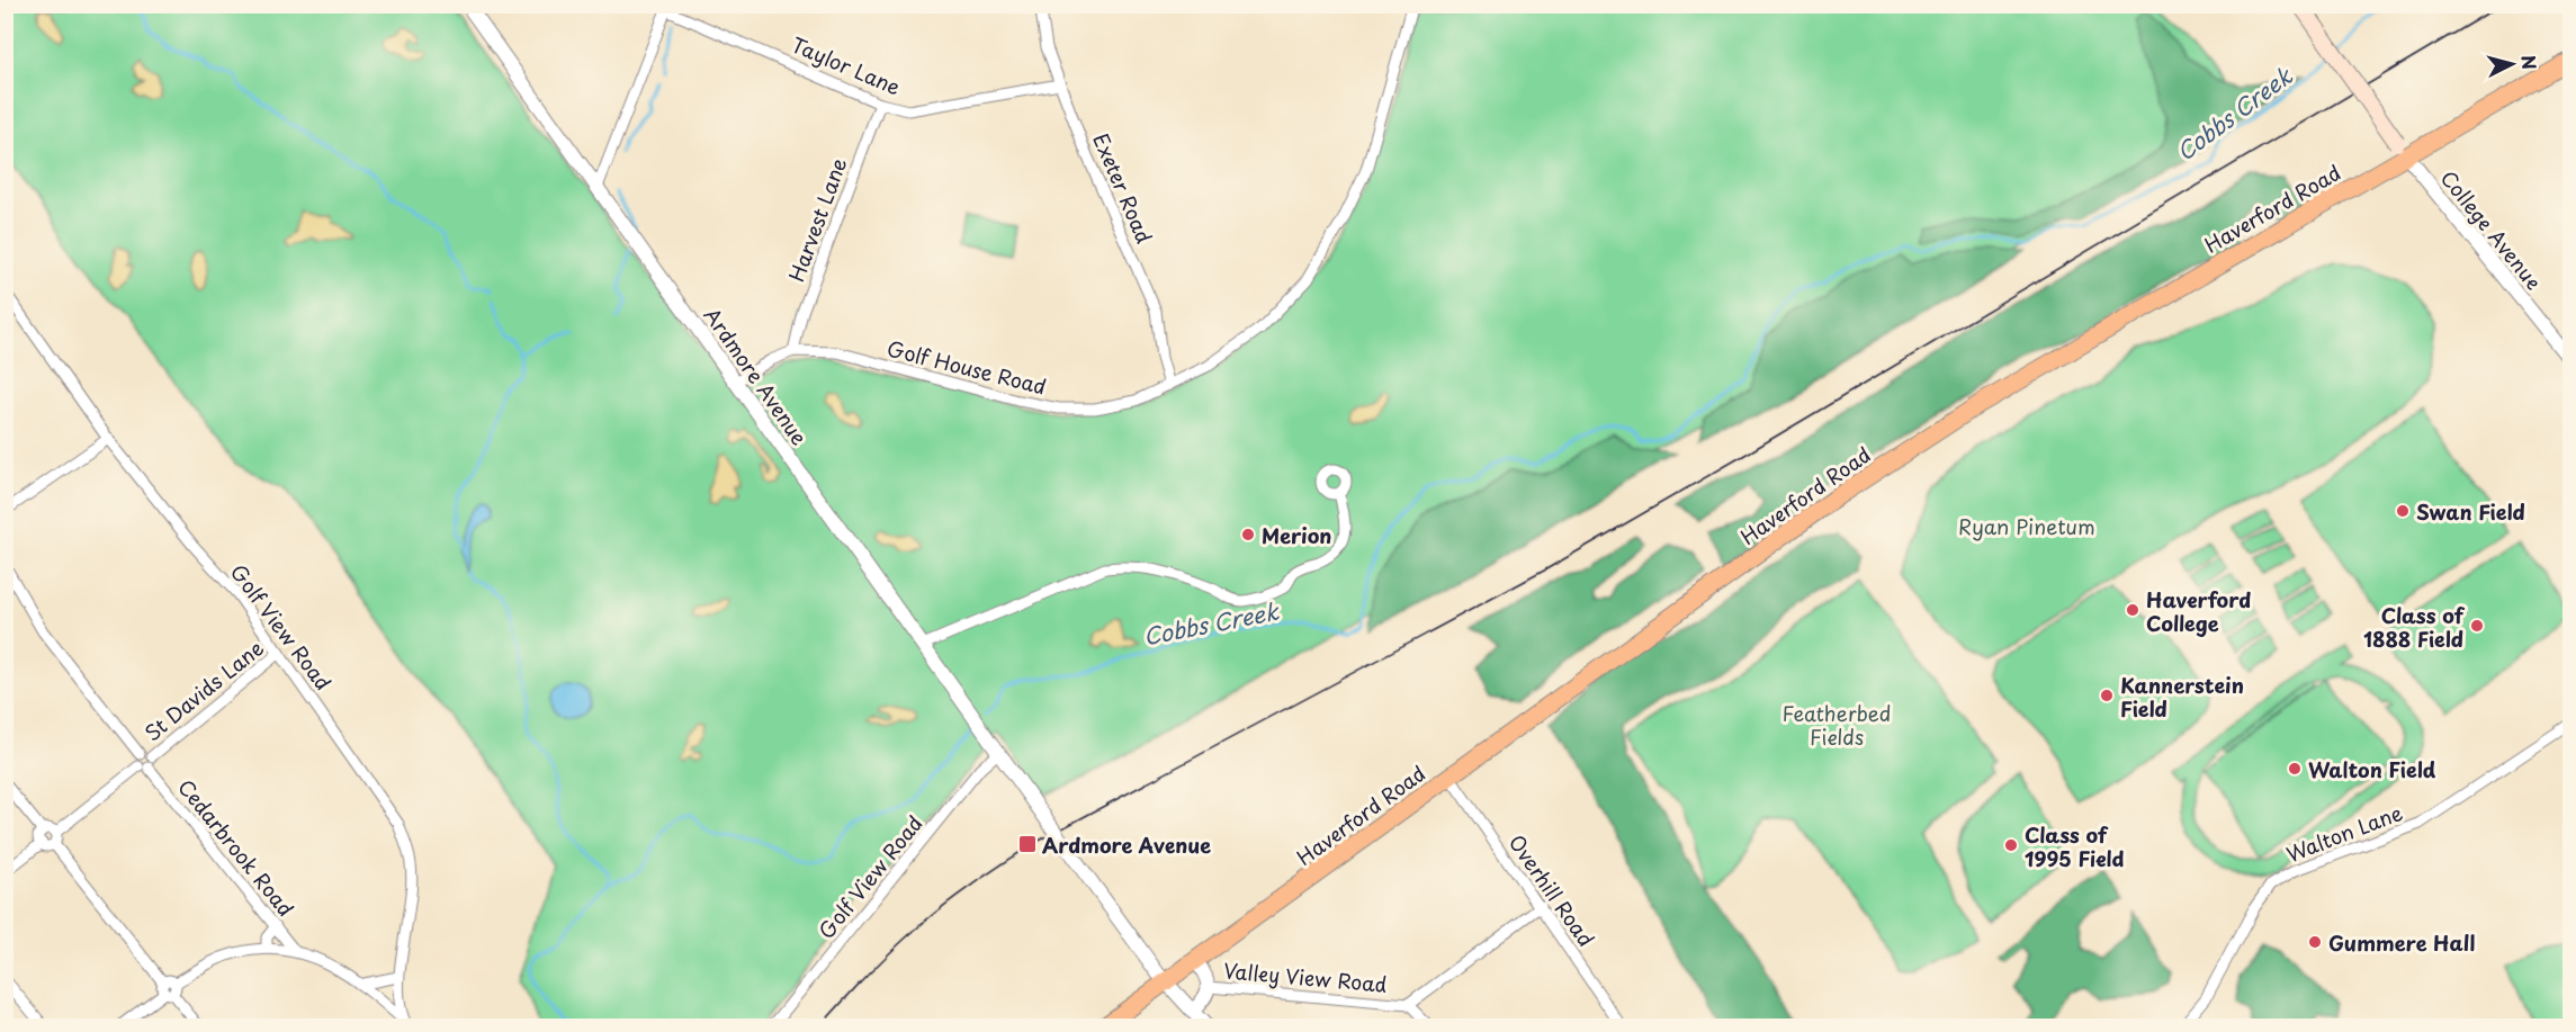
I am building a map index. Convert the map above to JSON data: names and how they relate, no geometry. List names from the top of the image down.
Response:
{
  "streets": {
    "main road": ["Haverford Road", "College Avenue"],
    "street": [
      "Taylor Lane",
      "Exeter Road",
      "Harvest Lane",
      "Golf House Road",
      "Ardmore Avenue",
      "Golf View Road",
      "St Davids Lane",
      "Walton Lane",
      "Cedarbrook Road",
      "Overhill Road",
      "Valley View Road"
    ]
  },
  "crossings": [
    ["Taylor Lane", "Exeter Road"],
    ["Taylor Lane", "Harvest Lane"],
    ["Exeter Road", "Golf House Road"],
    ["Haverford Road", "College Avenue"],
    ["Haverford Road", "Ardmore Avenue"],
    ["Haverford Road", "Overhill Road"],
    ["Harvest Lane", "Golf House Road"],
    ["Golf House Road", "Ardmore Avenue"],
    ["Ardmore Avenue", "Golf View Road"],
    ["Golf View Road", "St Davids Lane"],
    ["St Davids Lane", "Cedarbrook Road"]
  ],
  "water": ["Cobbs Creek"],
  "parks": ["Ryan Pinetum", "Featherbed Fields"],
  "places": {
    "other": [
      "Swan Field",
      "Merion",
      "Haverford College",
      "Class of 1888 Field",
      "Kannerstein Field",
      "Walton Field",
      "Class of 1995 Field",
      "Gummere Hall"
    ],
    "transit": ["Ardmore Avenue"]
  },
  "north": "right"
}
